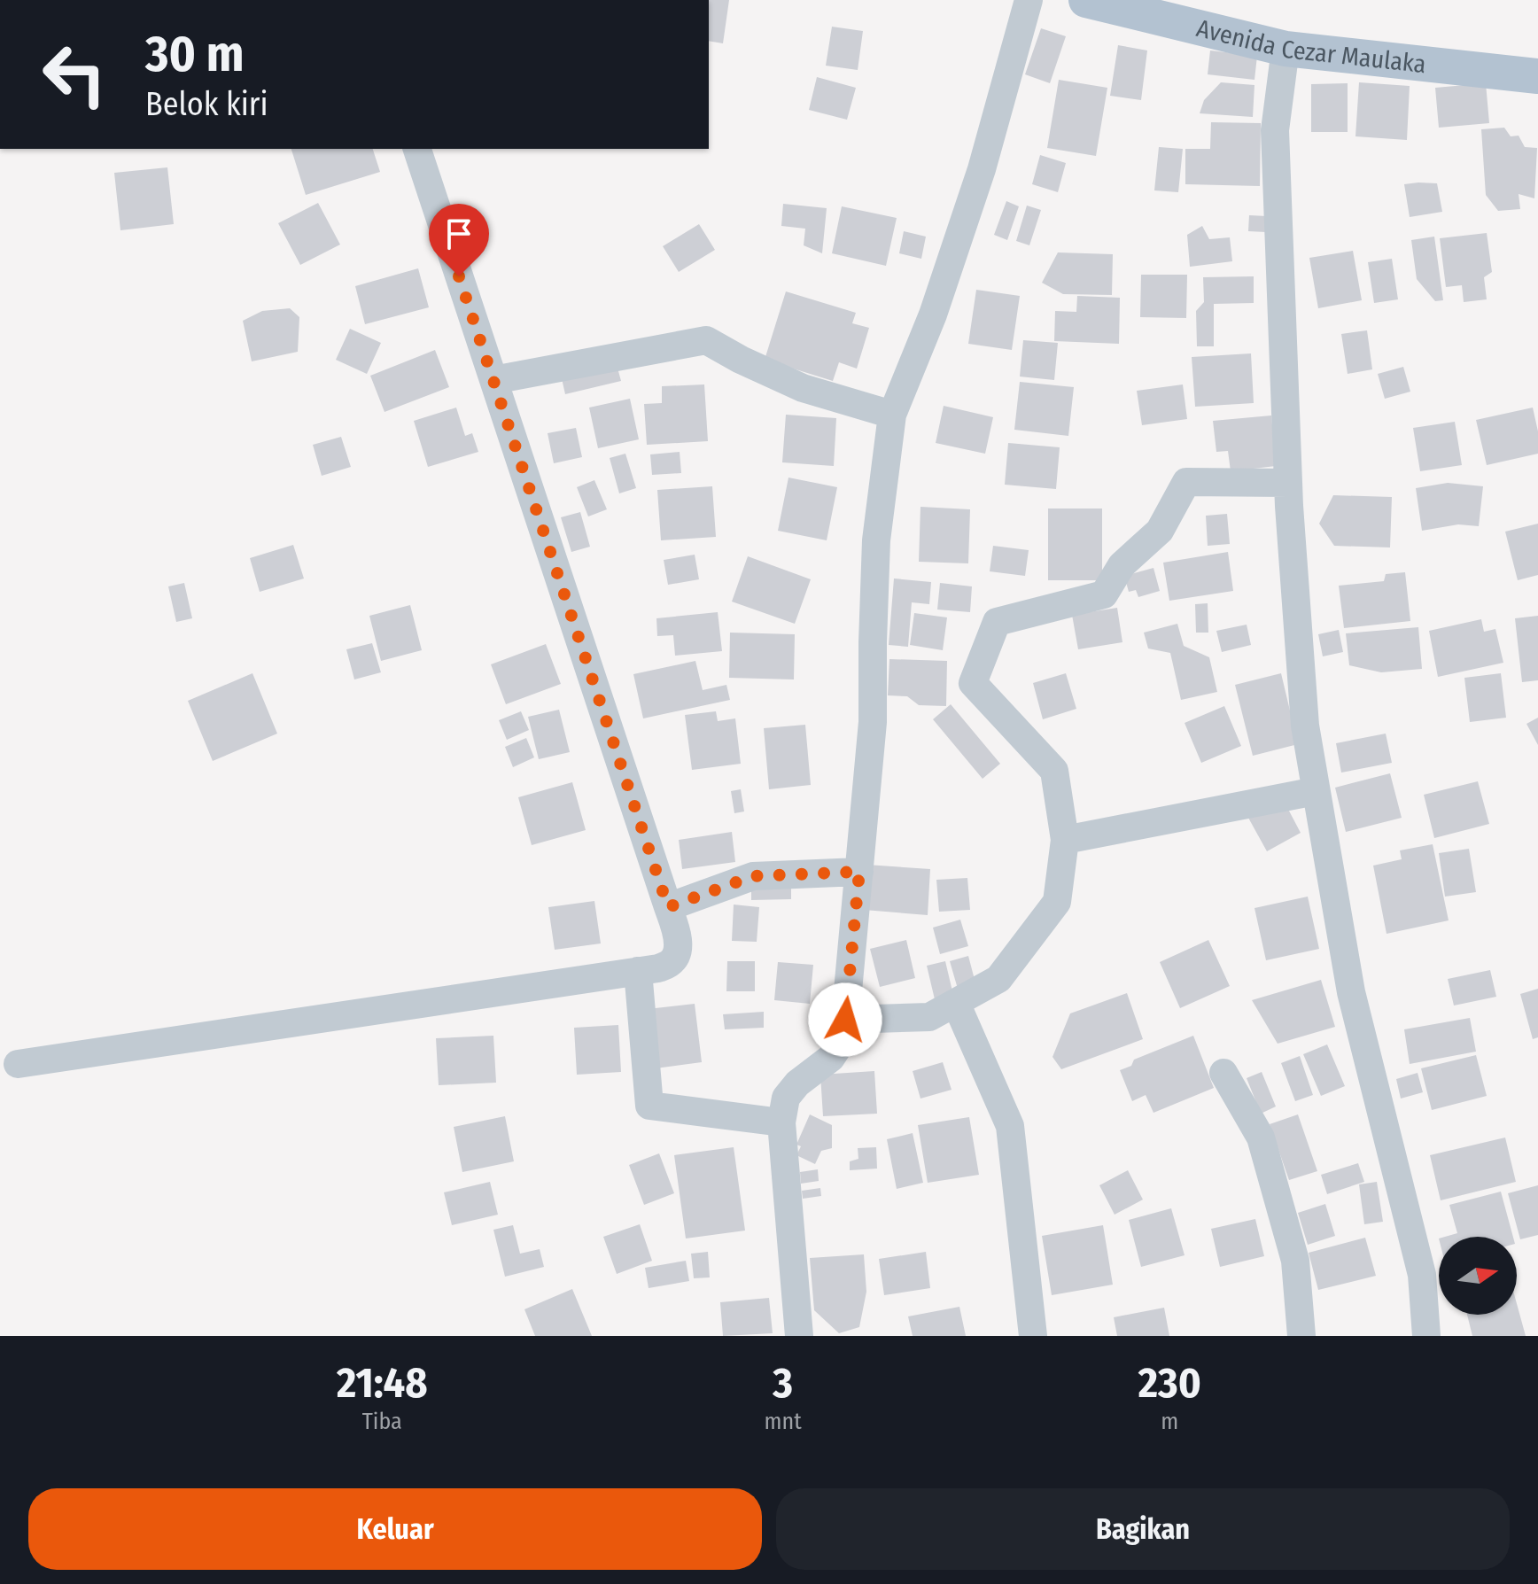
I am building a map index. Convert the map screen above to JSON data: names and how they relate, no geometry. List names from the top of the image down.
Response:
{
  "streets": {
    "main road": ["Avenida Cezar Maulaka"]
  },
  "north": "right",
  "page": {
    "turn": ["30 m", "Belok kiri"],
    "eta": [
      "21:48",
      "Tiba",
      "3",
      "mnt",
      "230",
      "m"
    ],
    "buttons": ["Keluar", "Bagikan"]
  }
}
